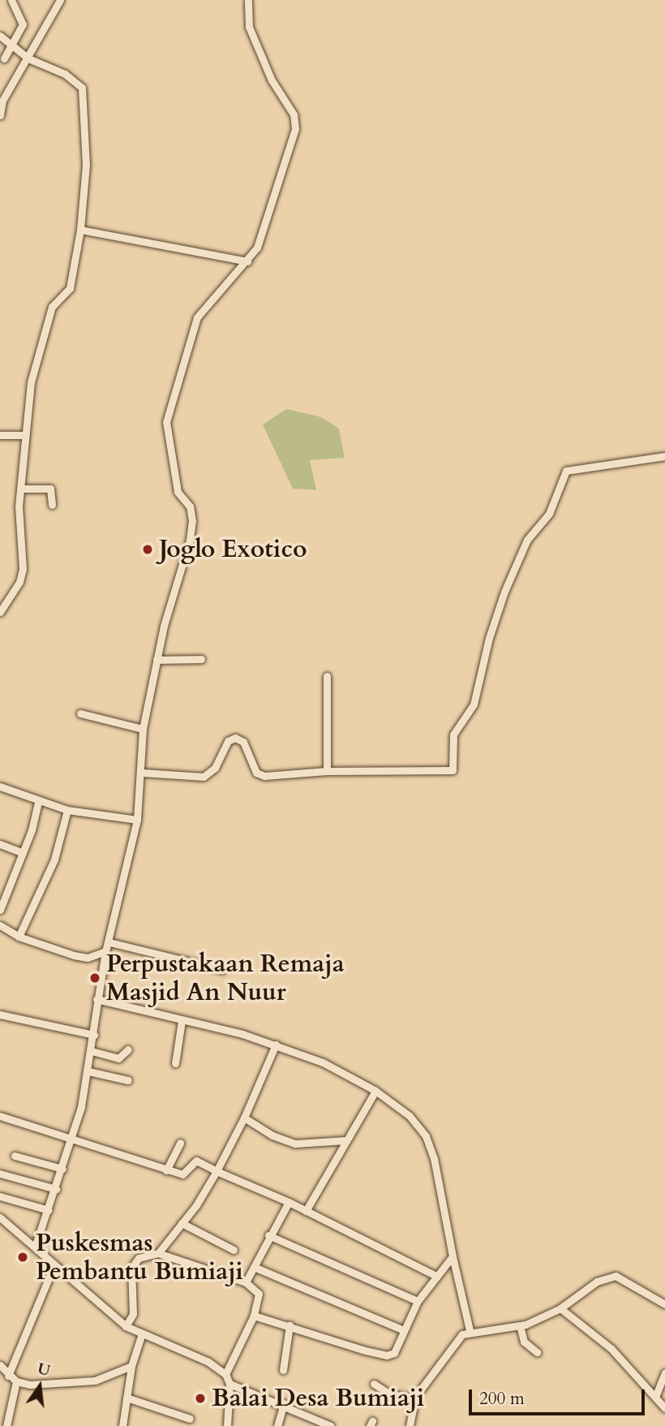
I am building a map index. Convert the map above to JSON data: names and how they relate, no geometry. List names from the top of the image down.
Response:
{
  "places": [
    "Joglo Exotico",
    "Perpustakaan Remaja Masjid An Nuur",
    "Puskesmas Pembantu Bumiaji",
    "Balai Desa Bumiaji"
  ],
  "scale_bar": "200 m",
  "north": "top"
}
